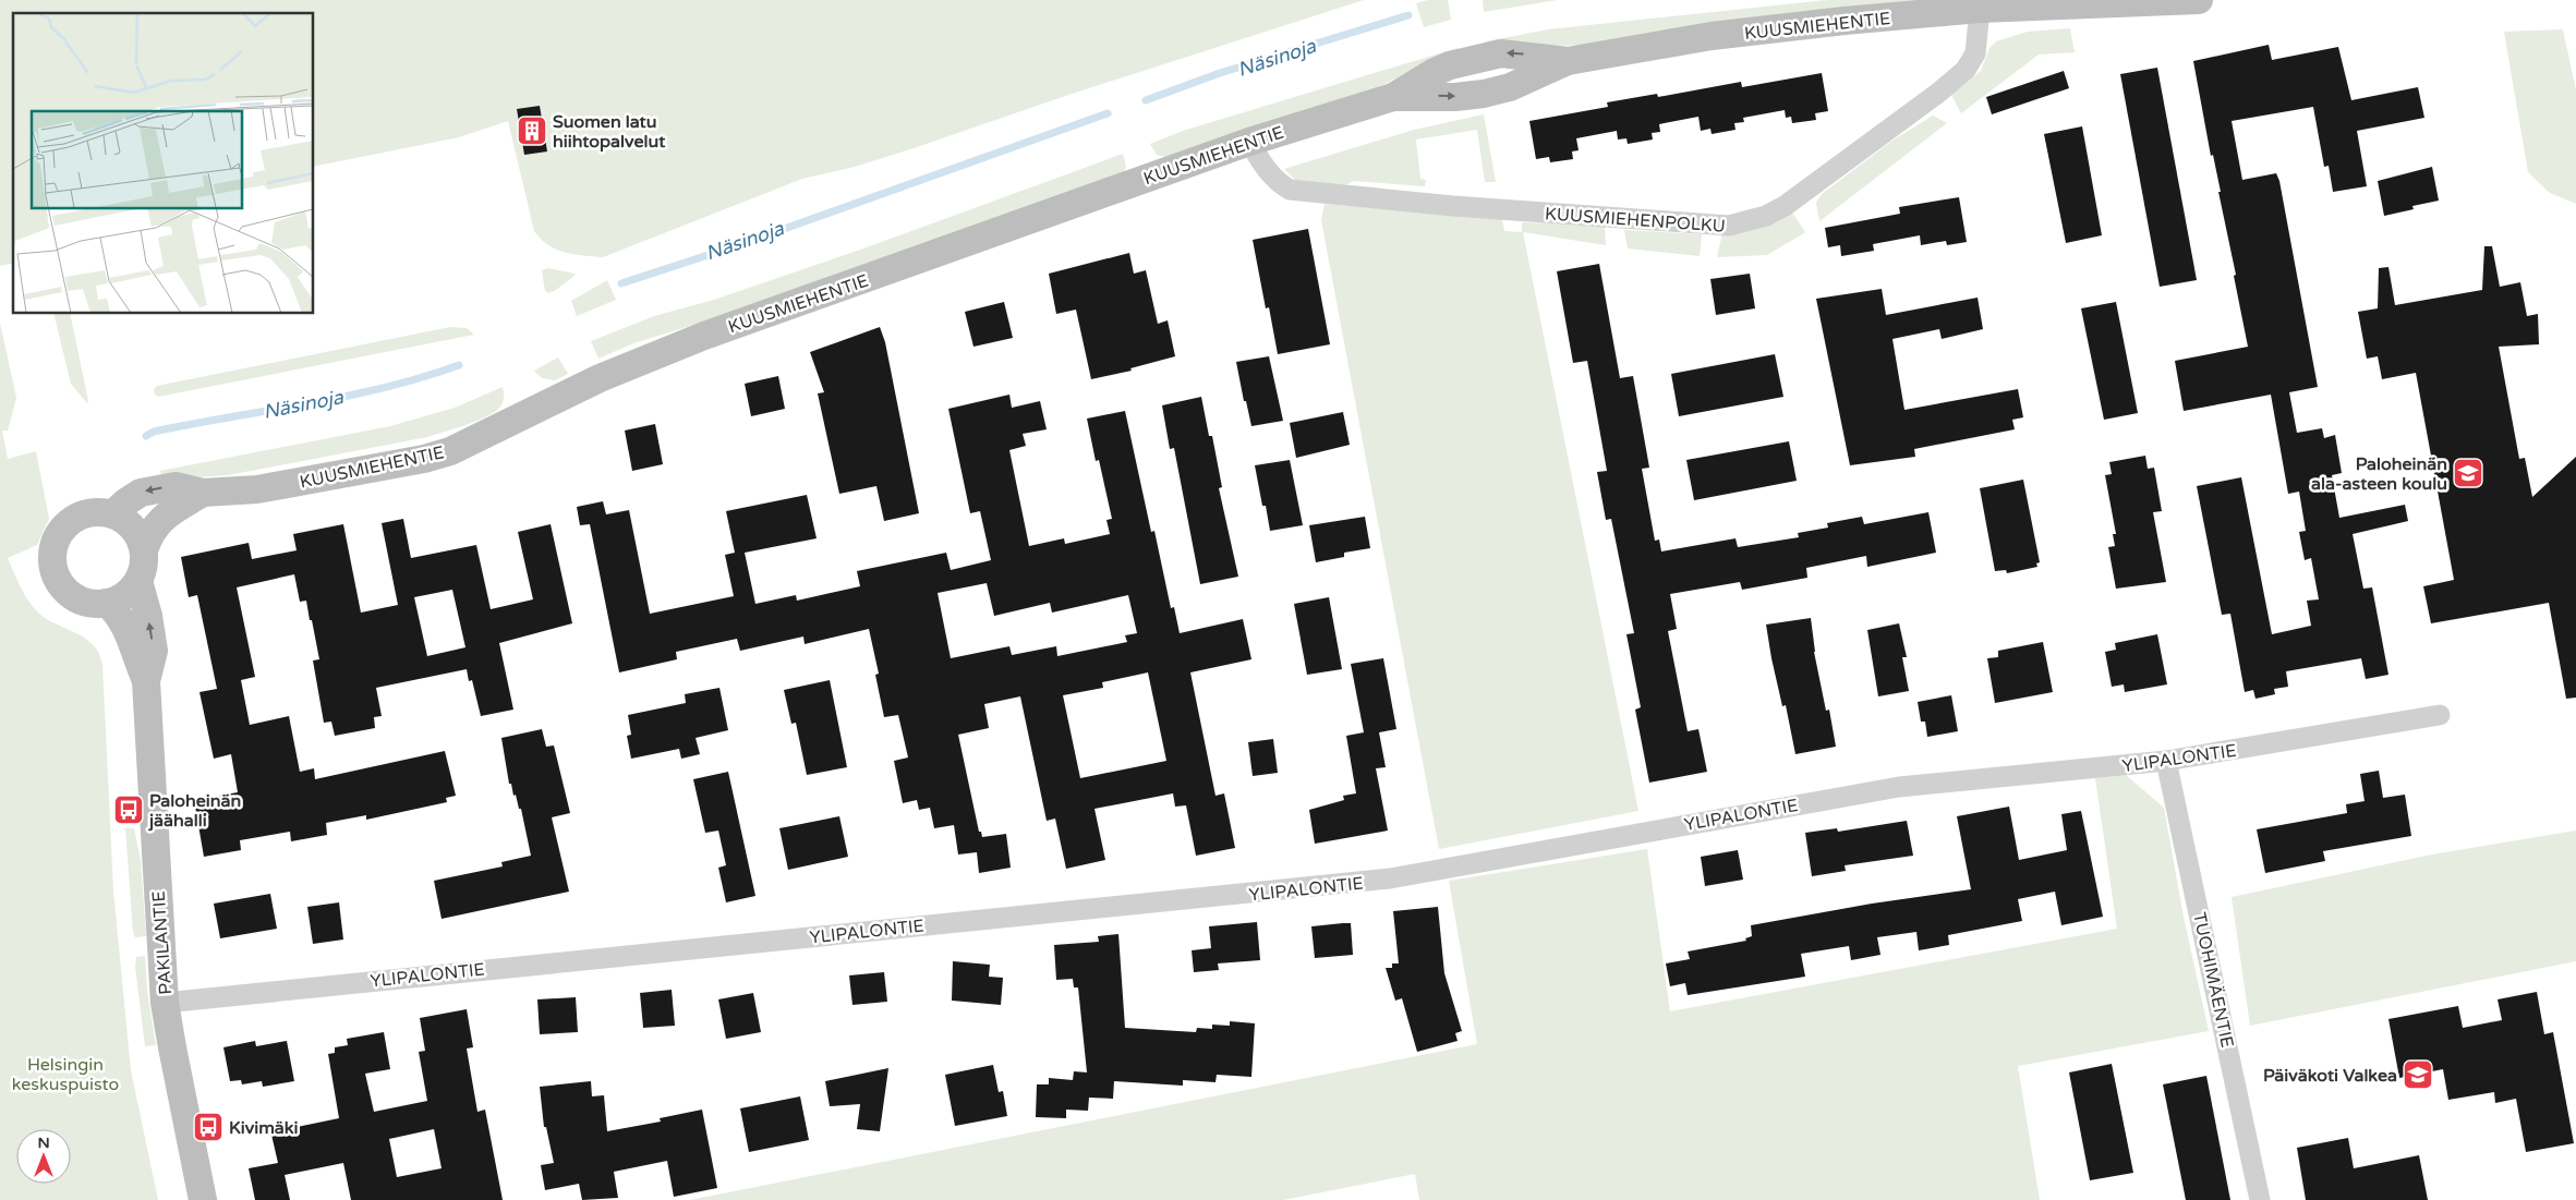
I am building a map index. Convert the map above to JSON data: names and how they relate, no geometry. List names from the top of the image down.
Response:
{
  "streets": {
    "main road": ["KUUSMIEHENTIE", "PAKILANTIE"],
    "street": ["KUUSMIEHENPOLKU", "YLIPALONTIE", "TUOHIMÄENTIE"]
  },
  "crossings": [
    ["KUUSMIEHENTIE", "KUUSMIEHENPOLKU"],
    ["KUUSMIEHENTIE", "PAKILANTIE"],
    ["YLIPALONTIE", "PAKILANTIE"],
    ["YLIPALONTIE", "TUOHIMÄENTIE"]
  ],
  "water": ["Näsinoja"],
  "parks": ["Helsingin keskuspuisto"],
  "places": {
    "building": ["Suomen latu hiihtopalvelut"],
    "school or university": ["Paloheinän ala-asteen koulu", "Päiväkoti Valkea"],
    "bus stop": ["Paloheinän jäähalli", "Kivimäki"]
  },
  "north": "top"
}
